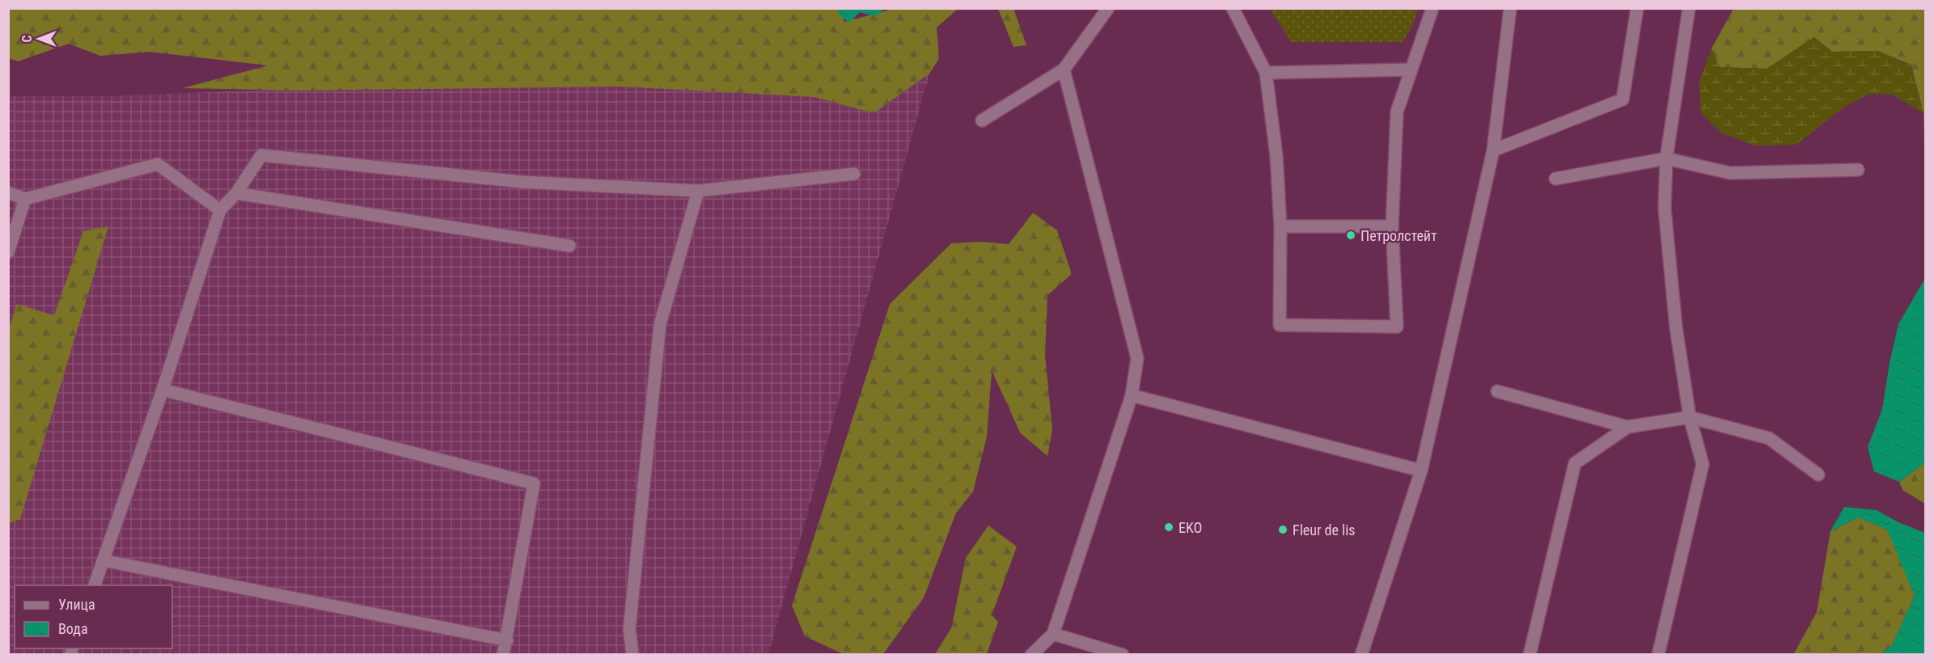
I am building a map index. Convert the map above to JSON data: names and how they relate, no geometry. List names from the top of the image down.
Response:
{
  "places": ["Петролстейт", "EKO", "Fleur de lis"],
  "legend": ["Улица", "Вода"],
  "north": "left"
}
